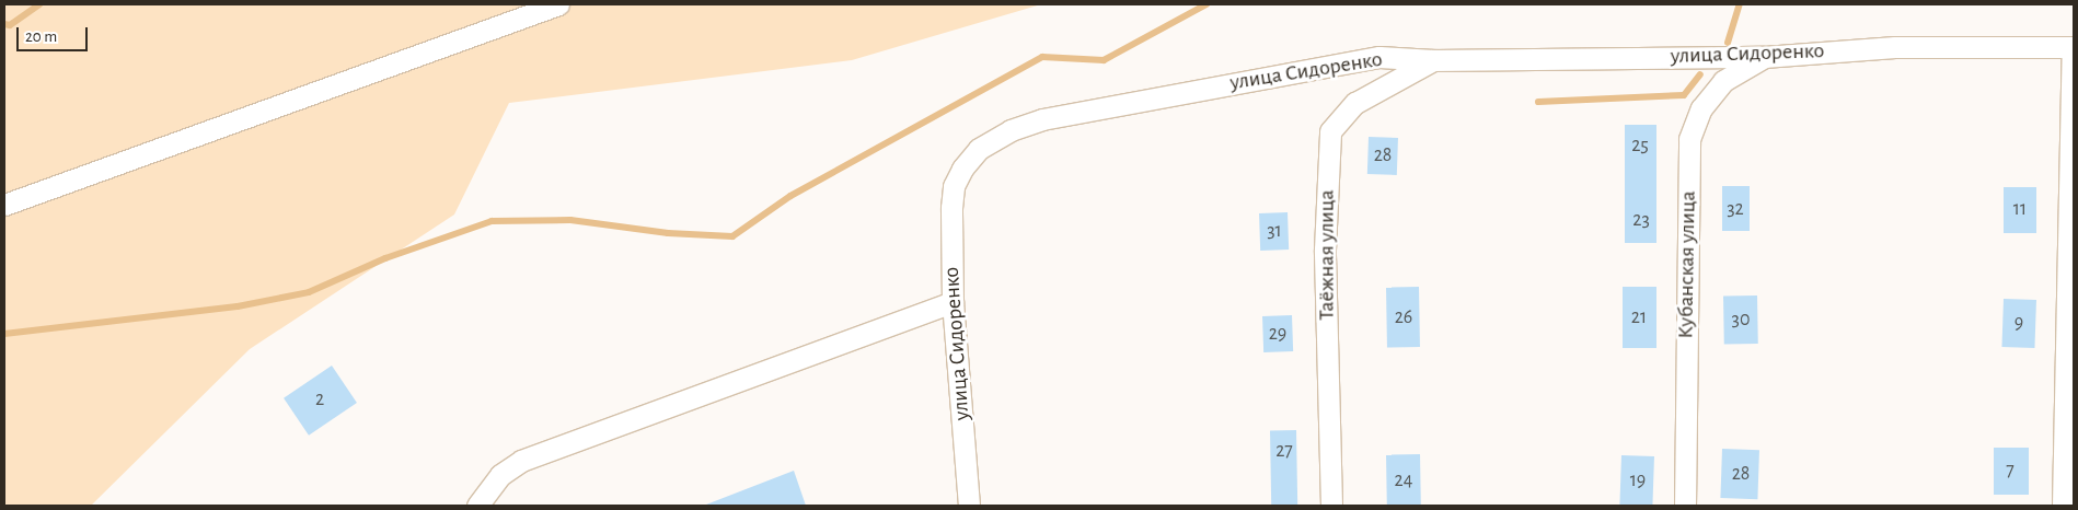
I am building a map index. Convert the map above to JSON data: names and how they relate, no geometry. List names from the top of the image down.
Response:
{
  "streets": {
    "street": ["улица Сидоренко", "Таёжная улица", "Кубанская улица"]
  },
  "crossings": [
    ["улица Сидоренко", "Таёжная улица"],
    ["улица Сидоренко", "Кубанская улица"]
  ],
  "house_numbers": [
    "25",
    "28",
    "32",
    "11",
    "23",
    "31",
    "26",
    "21",
    "30",
    "9",
    "29",
    "2",
    "27",
    "7",
    "28",
    "24",
    "19"
  ],
  "scale_bar": "20 m"
}
